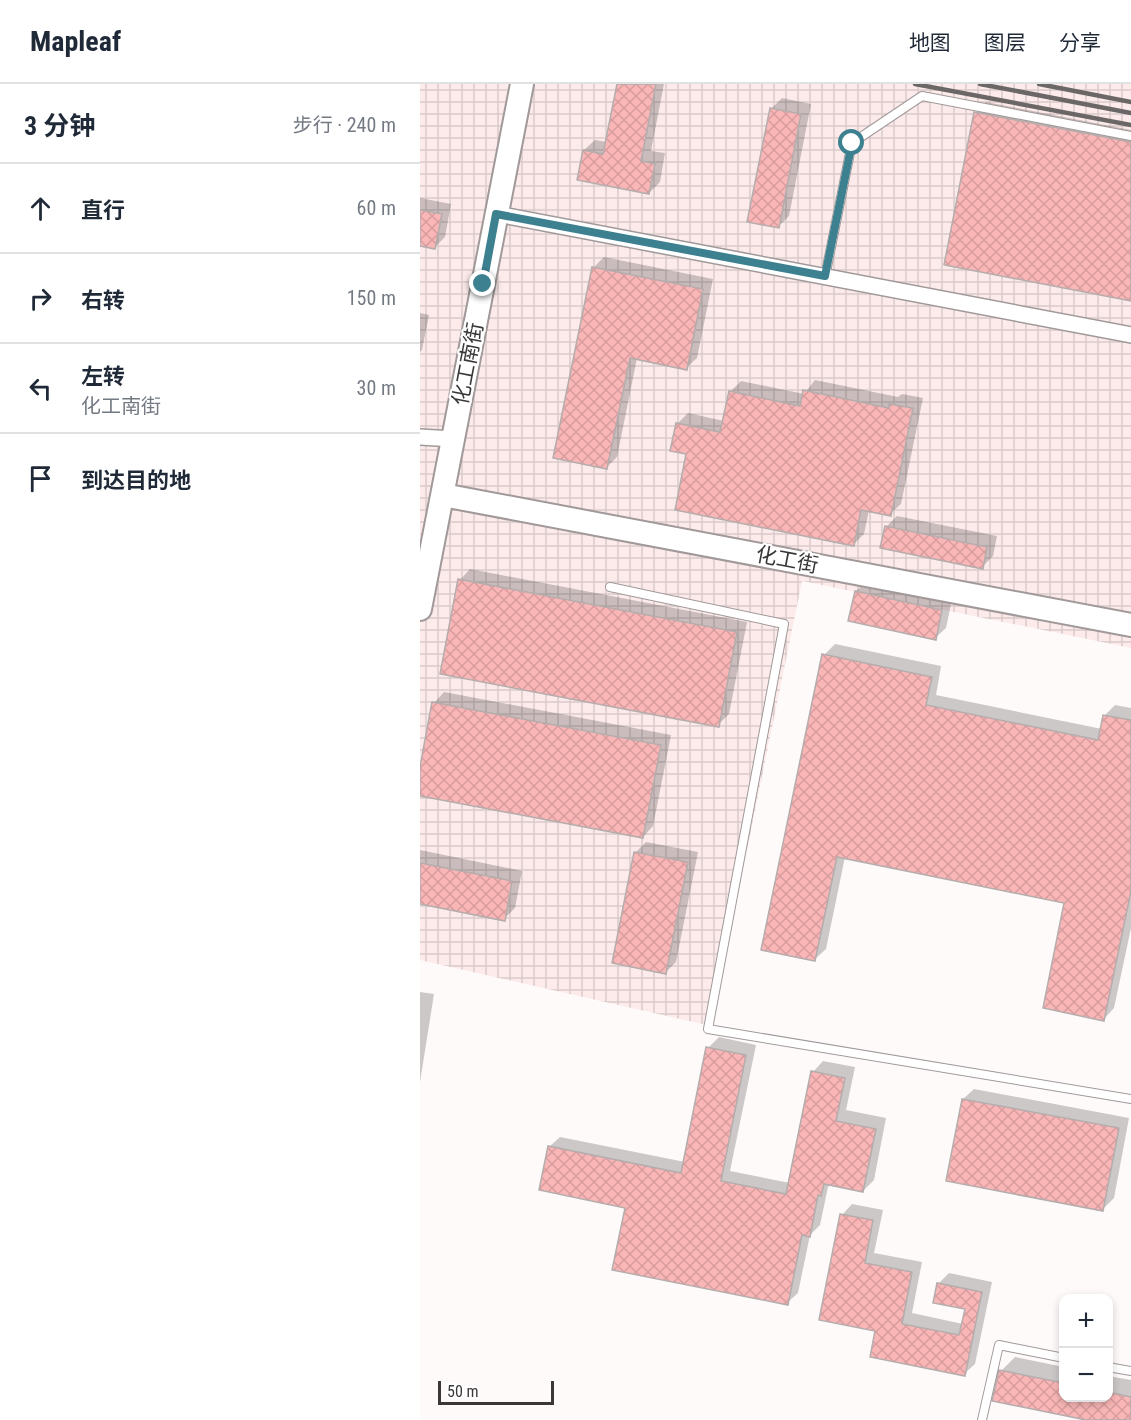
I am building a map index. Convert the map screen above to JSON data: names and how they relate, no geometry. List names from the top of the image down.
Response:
{
  "streets": {
    "street": ["化工南街", "化工街"]
  },
  "crossings": [
    ["化工南街", "化工街"]
  ],
  "scale_bar": "50 m",
  "page": {
    "header": "Mapleaf",
    "nav": ["地图", "图层", "分享"],
    "heading": ["3 分钟", "步行 · 240 m"],
    "list": [
      ["直行", "60 m"],
      ["右转", "150 m"],
      ["左转", "化工南街", "30 m"],
      "到达目的地"
    ],
    "map_buttons": ["+", "−"],
    "scale": "50 m"
  }
}
